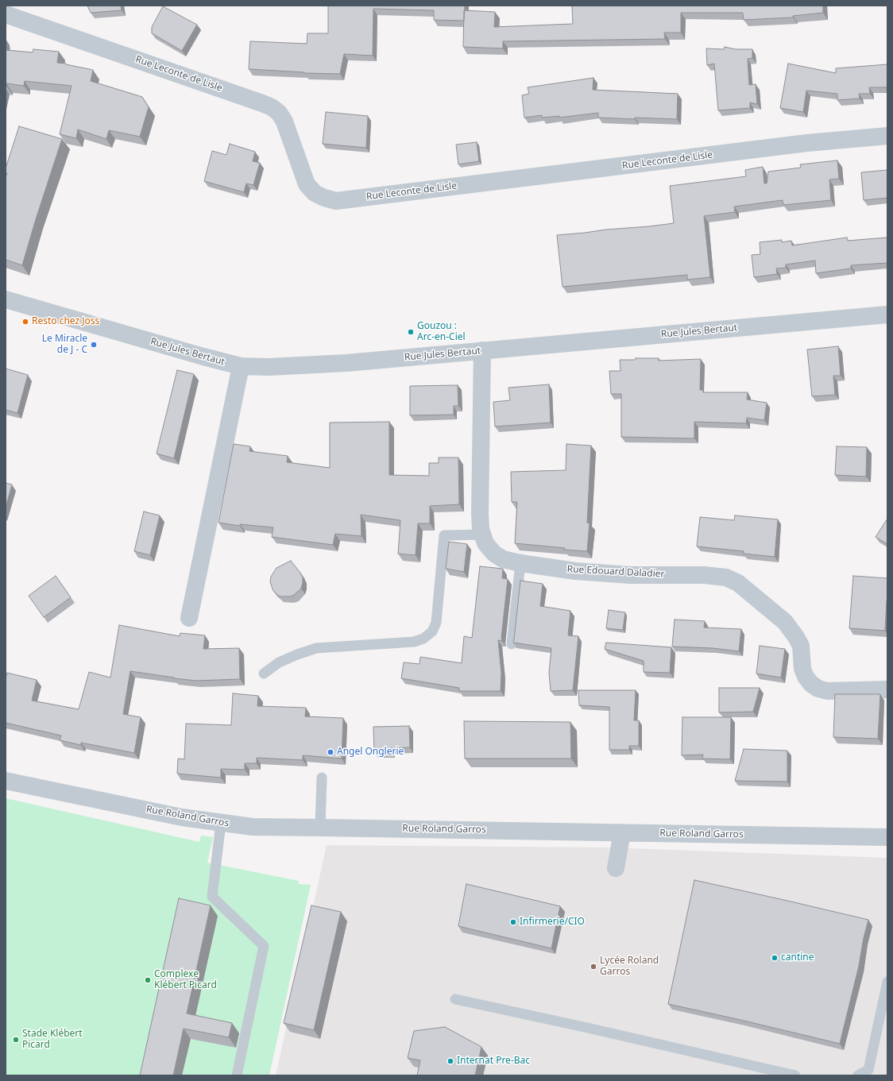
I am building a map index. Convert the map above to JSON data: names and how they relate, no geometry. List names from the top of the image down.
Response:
{
  "streets": {
    "street": [
      "Rue Leconte de Lisle",
      "Rue Jules Bertaut",
      "Rue Edouard Daladier",
      "Rue Roland Garros"
    ]
  },
  "crossings": [
    ["Rue Jules Bertaut", "Rue Edouard Daladier"]
  ],
  "places": [
    "Resto chez Joss",
    "Gouzou : Arc-en-Ciel",
    "Le Miracle de J - C",
    "Angel Onglerie",
    "Infirmerie/CIO",
    "cantine",
    "Lycée Roland Garros",
    "Complexe Klébert Picard",
    "Stade Klébert Picard",
    "Internat Pre-Bac"
  ]
}
